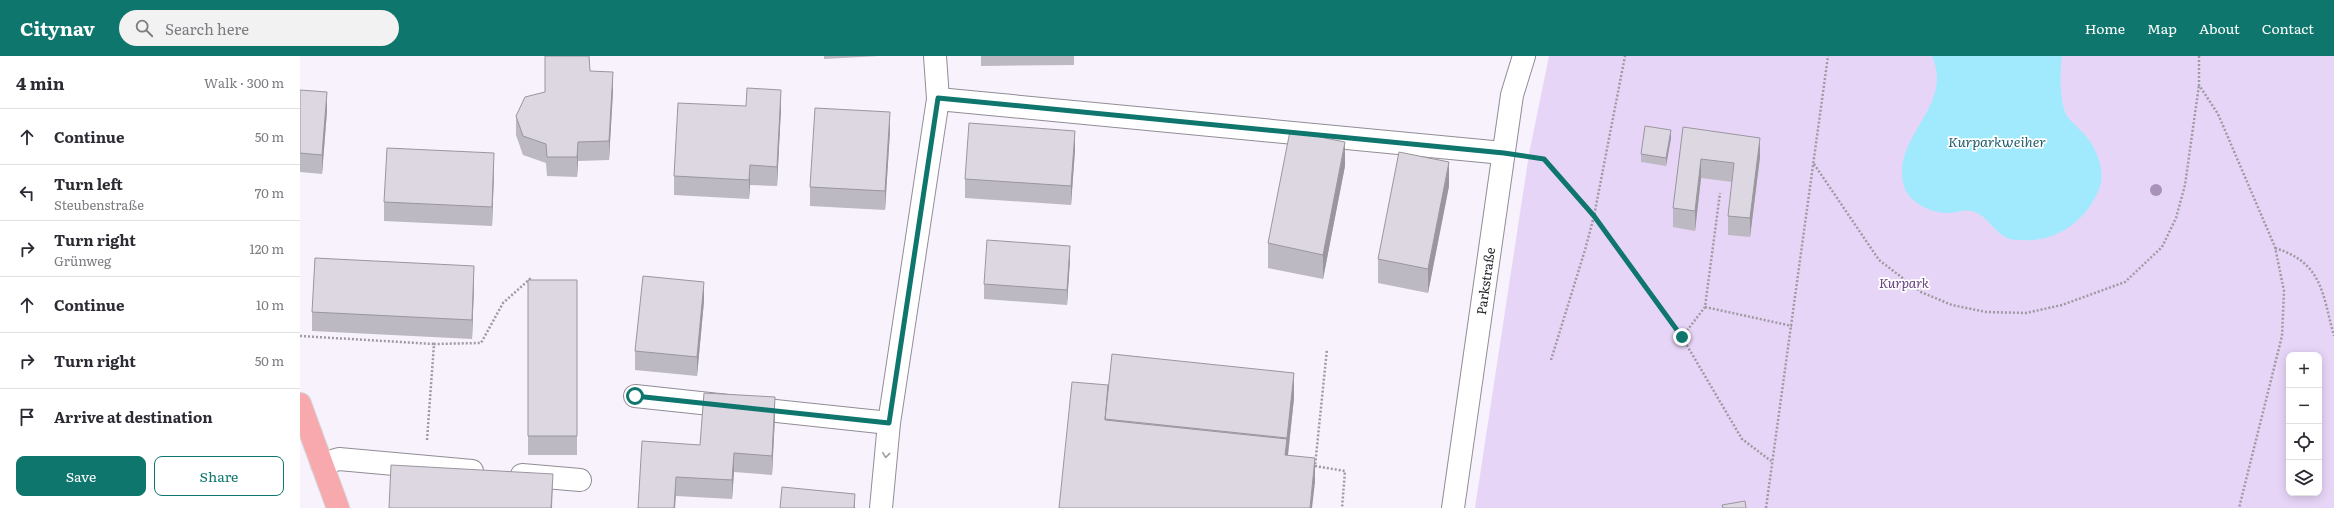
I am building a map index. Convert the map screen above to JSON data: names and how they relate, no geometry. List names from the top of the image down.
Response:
{
  "streets": {
    "street": ["Parkstraße"]
  },
  "water": ["Kurparkweiher"],
  "parks": ["Kurpark"],
  "page": {
    "header": "Citynav",
    "search": "Search here",
    "nav": [
      "Home",
      "Map",
      "About",
      "Contact"
    ],
    "heading": ["4 min", "Walk · 300 m"],
    "list": [
      ["Continue", "50 m"],
      ["Turn left", "Steubenstraße", "70 m"],
      ["Turn right", "Grünweg", "120 m"],
      ["Continue", "10 m"],
      ["Turn right", "50 m"],
      "Arrive at destination"
    ],
    "map_buttons": ["+", "−"],
    "buttons": ["Save", "Share"]
  }
}
